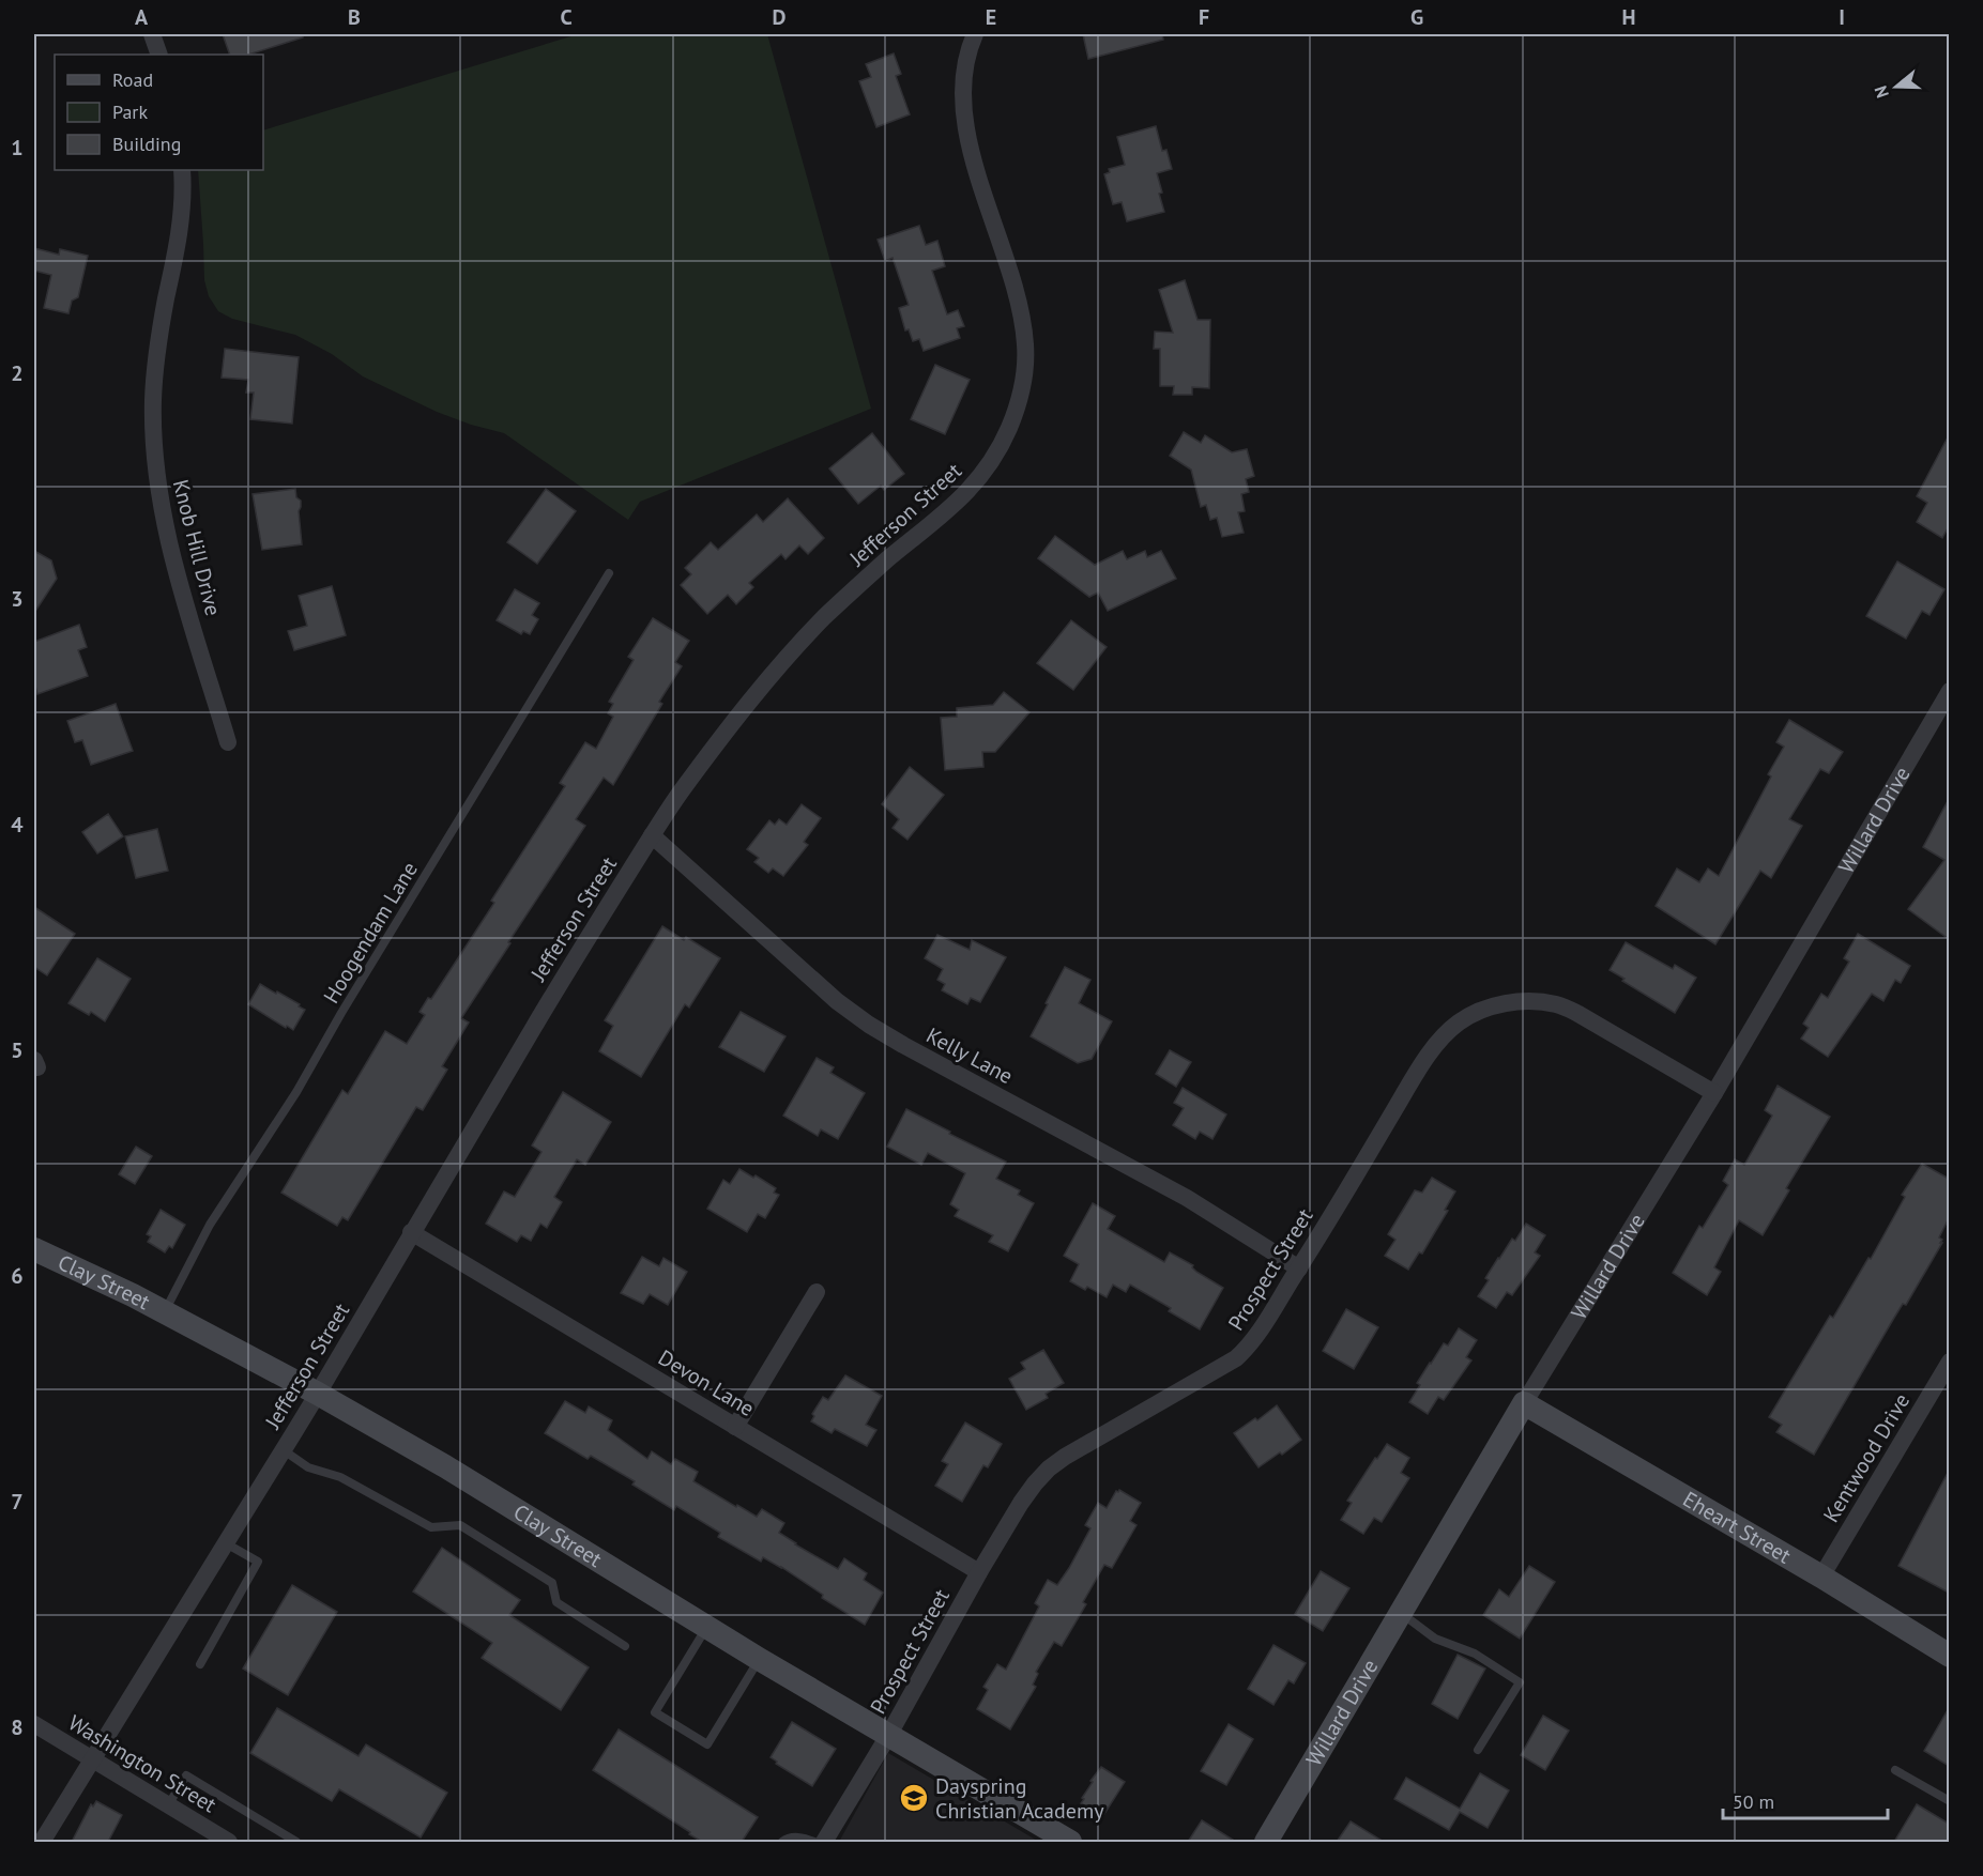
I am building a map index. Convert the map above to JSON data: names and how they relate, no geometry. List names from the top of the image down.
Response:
{
  "streets": {
    "street": [
      "Jefferson Street",
      "Knob Hill Drive",
      "Willard Drive",
      "Kelly Lane",
      "Prospect Street",
      "Clay Street",
      "Devon Lane",
      "Kentwood Drive",
      "Eheart Street",
      "Washington Street"
    ],
    "lane": ["Hoogendam Lane"]
  },
  "crossings": [
    ["Jefferson Street", "Kelly Lane"],
    ["Jefferson Street", "Clay Street"],
    ["Jefferson Street", "Devon Lane"],
    ["Jefferson Street", "Washington Street"],
    ["Willard Drive", "Prospect Street"],
    ["Willard Drive", "Eheart Street"],
    ["Hoogendam Lane", "Clay Street"],
    ["Kelly Lane", "Prospect Street"],
    ["Prospect Street", "Clay Street"],
    ["Prospect Street", "Devon Lane"],
    ["Kentwood Drive", "Eheart Street"]
  ],
  "places": {
    "school or university": ["Dayspring Christian Academy"]
  },
  "legend": ["Road", "Park", "Building"],
  "scale_bar": "50 m",
  "north": "left",
  "grid": {
    "columns": [
      "A",
      "B",
      "C",
      "D",
      "E",
      "F",
      "G",
      "H",
      "I"
    ],
    "rows": [
      "1",
      "2",
      "3",
      "4",
      "5",
      "6",
      "7",
      "8"
    ]
  }
}
